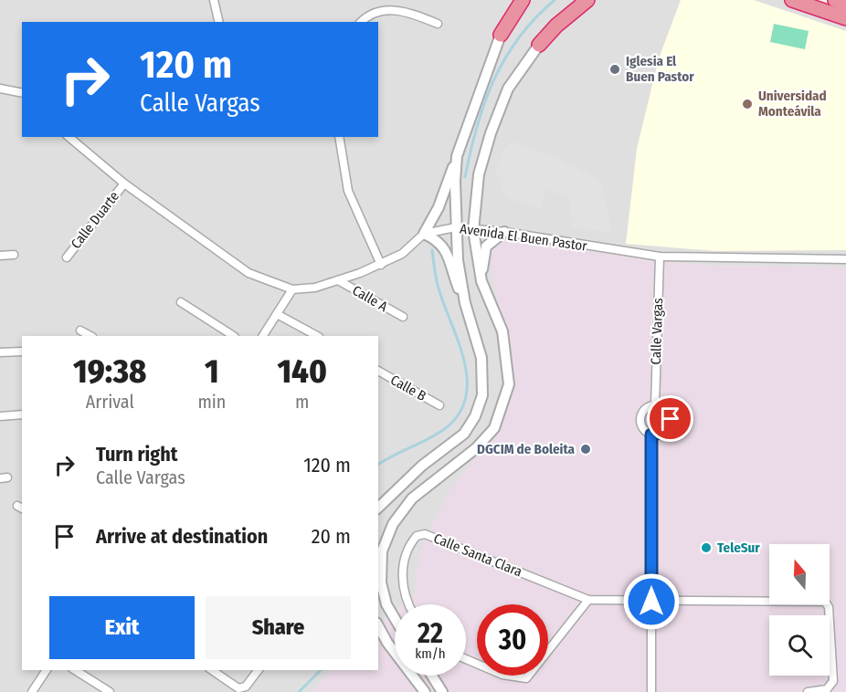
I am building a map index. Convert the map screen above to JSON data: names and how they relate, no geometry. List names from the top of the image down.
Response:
{
  "streets": {
    "street": [
      "Calle Duarte",
      "Avenida El Buen Pastor",
      "Calle A",
      "Calle Vargas",
      "Calle B",
      "Calle Santa Clara"
    ]
  },
  "crossings": [
    ["Avenida El Buen Pastor", "Calle Vargas"]
  ],
  "places": [
    "Iglesia El Buen Pastor",
    "Universidad Monteávila",
    "DGCIM de Boleita",
    "TeleSur"
  ],
  "north": "top",
  "page": {
    "turn": ["120 m", "Calle Vargas"],
    "eta": [
      "19:38",
      "Arrival",
      "1",
      "min",
      "140",
      "m"
    ],
    "list": [
      {
        "name": "Turn right",
        "note": "Calle Vargas",
        "value": "120 m"
      },
      {
        "name": "Arrive at destination",
        "value": "20 m"
      }
    ],
    "buttons": ["Exit", "Share"],
    "speed": "22 km/h",
    "limit": "30"
  }
}
